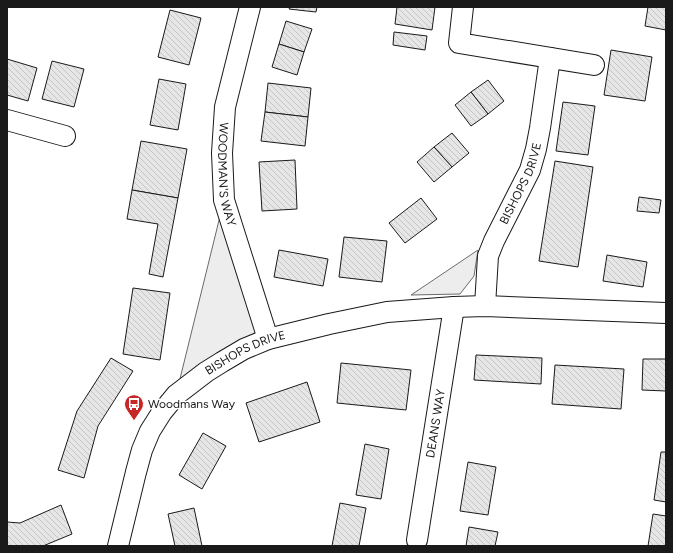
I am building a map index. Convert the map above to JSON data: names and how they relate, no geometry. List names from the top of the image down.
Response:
{
  "streets": {
    "street": ["WOODMAN'S WAY", "BISHOPS DRIVE", "DEANS WAY"]
  },
  "crossings": [
    ["WOODMAN'S WAY", "BISHOPS DRIVE"],
    ["BISHOPS DRIVE", "DEANS WAY"]
  ],
  "places": {
    "bus stop": ["Woodmans Way"]
  }
}
